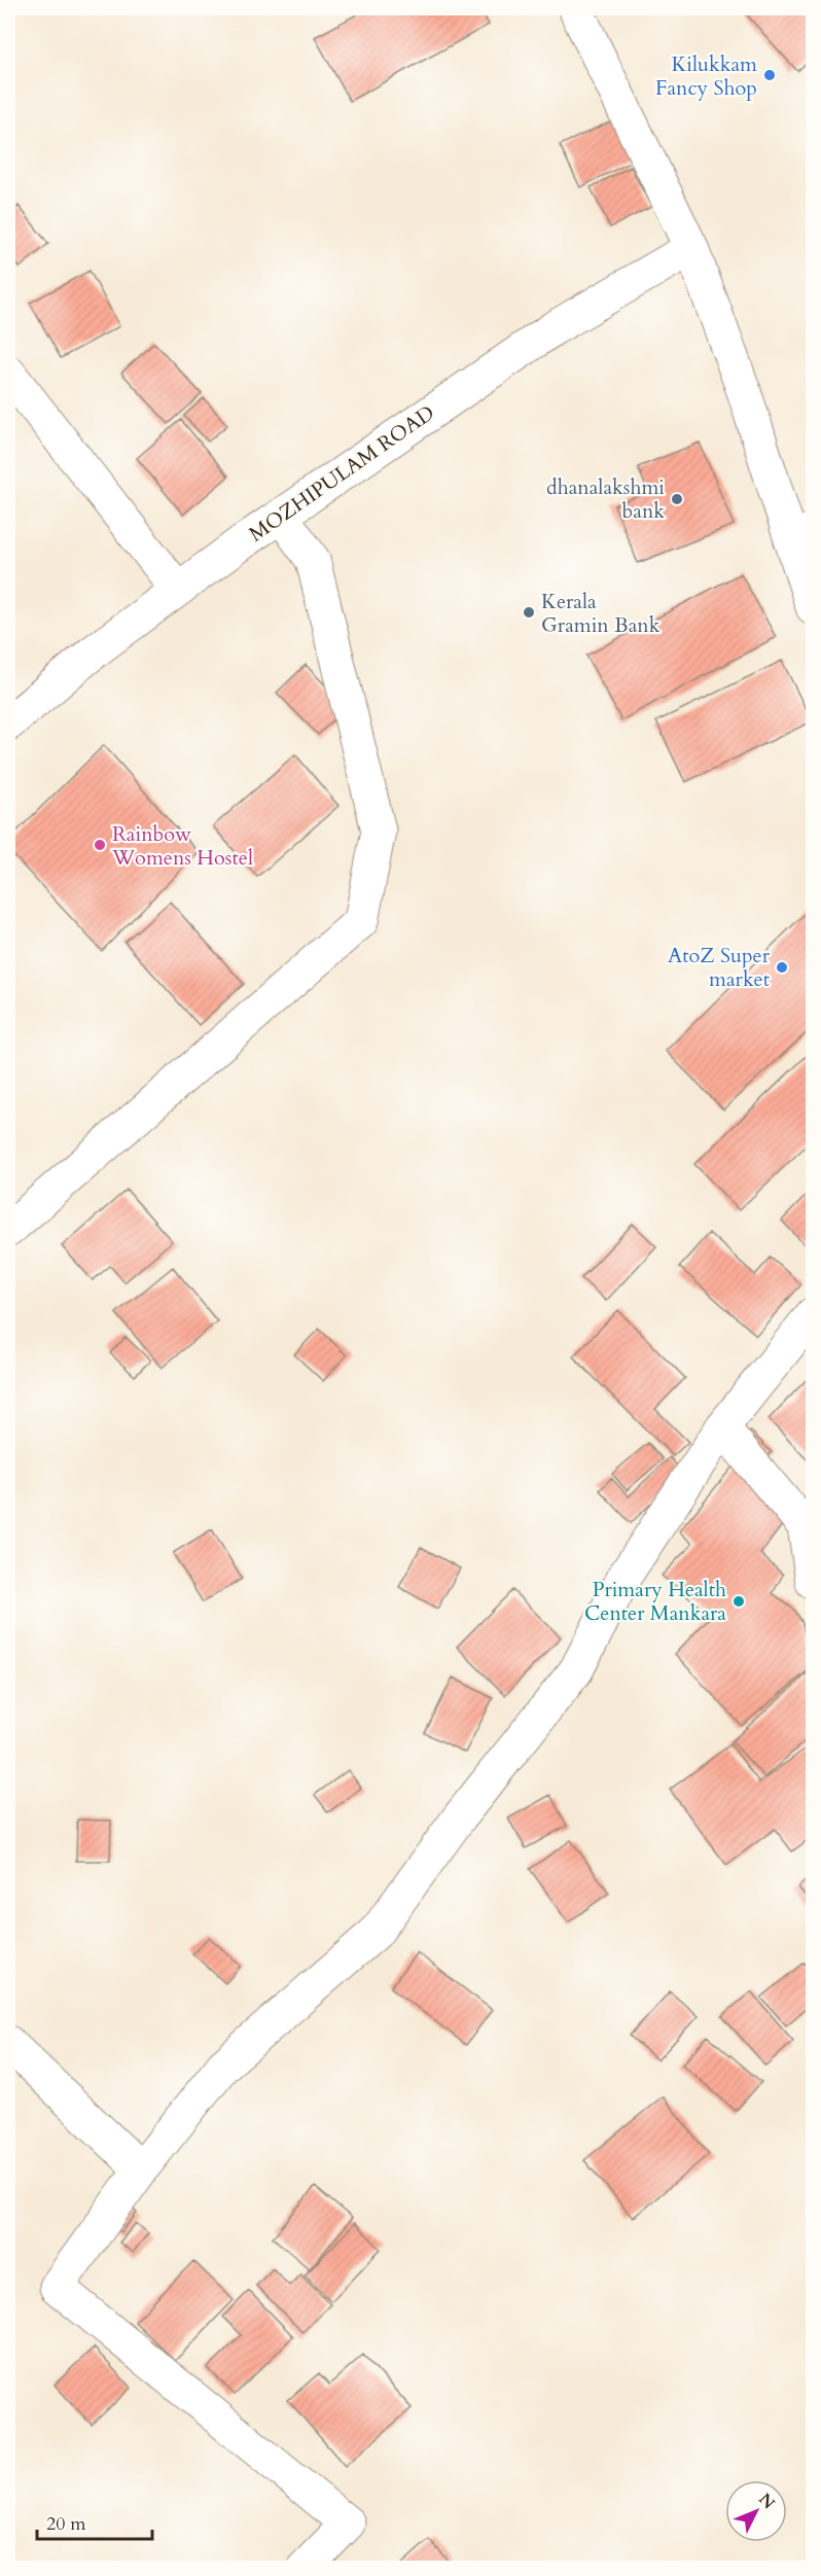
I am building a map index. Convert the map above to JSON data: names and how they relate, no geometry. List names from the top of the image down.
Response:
{
  "streets": {
    "street": ["MOZHIPULAM ROAD"]
  },
  "places": [
    "Kilukkam Fancy Shop",
    "dhanalakshmi bank",
    "Kerala Gramin Bank",
    "Rainbow Womens Hostel",
    "AtoZ Super market",
    "Primary Health Center Mankara"
  ],
  "scale_bar": "20 m",
  "north": "top right"
}
